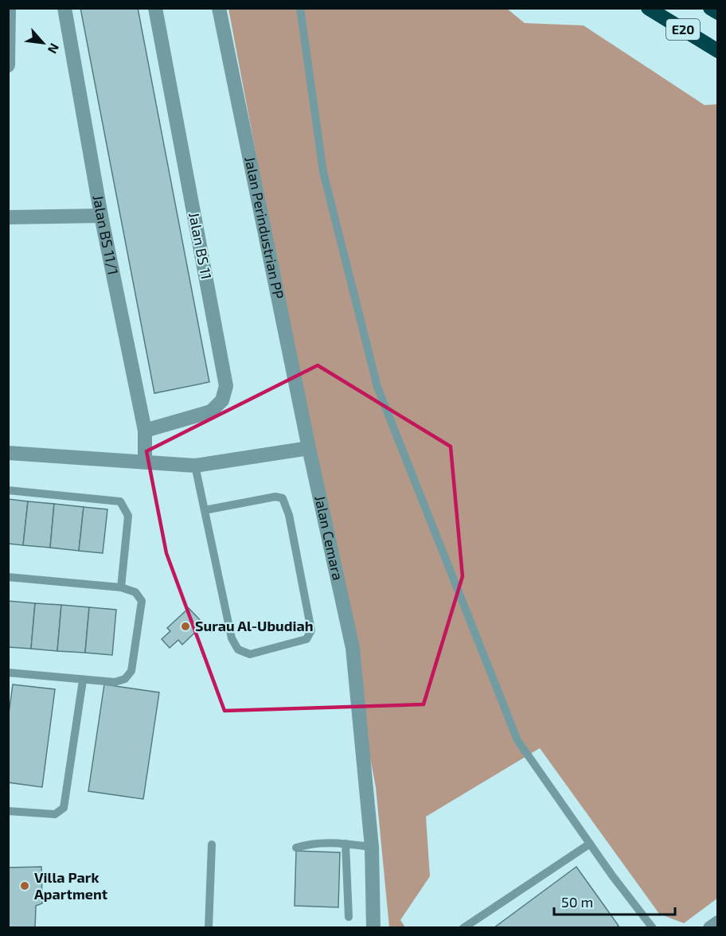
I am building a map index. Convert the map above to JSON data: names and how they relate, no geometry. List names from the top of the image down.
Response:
{
  "streets": {
    "highway": ["E20"],
    "street": [
      "Jalan Perindustrian PP",
      "Jalan BS 11/1",
      "Jalan BS 11",
      "Jalan Cemara"
    ]
  },
  "crossings": [
    ["Jalan Perindustrian PP", "Jalan Cemara"],
    ["Jalan BS 11/1", "Jalan BS 11"]
  ],
  "places": ["Surau Al-Ubudiah", "Villa Park Apartment"],
  "scale_bar": "50 m",
  "north": "bottom right"
}
